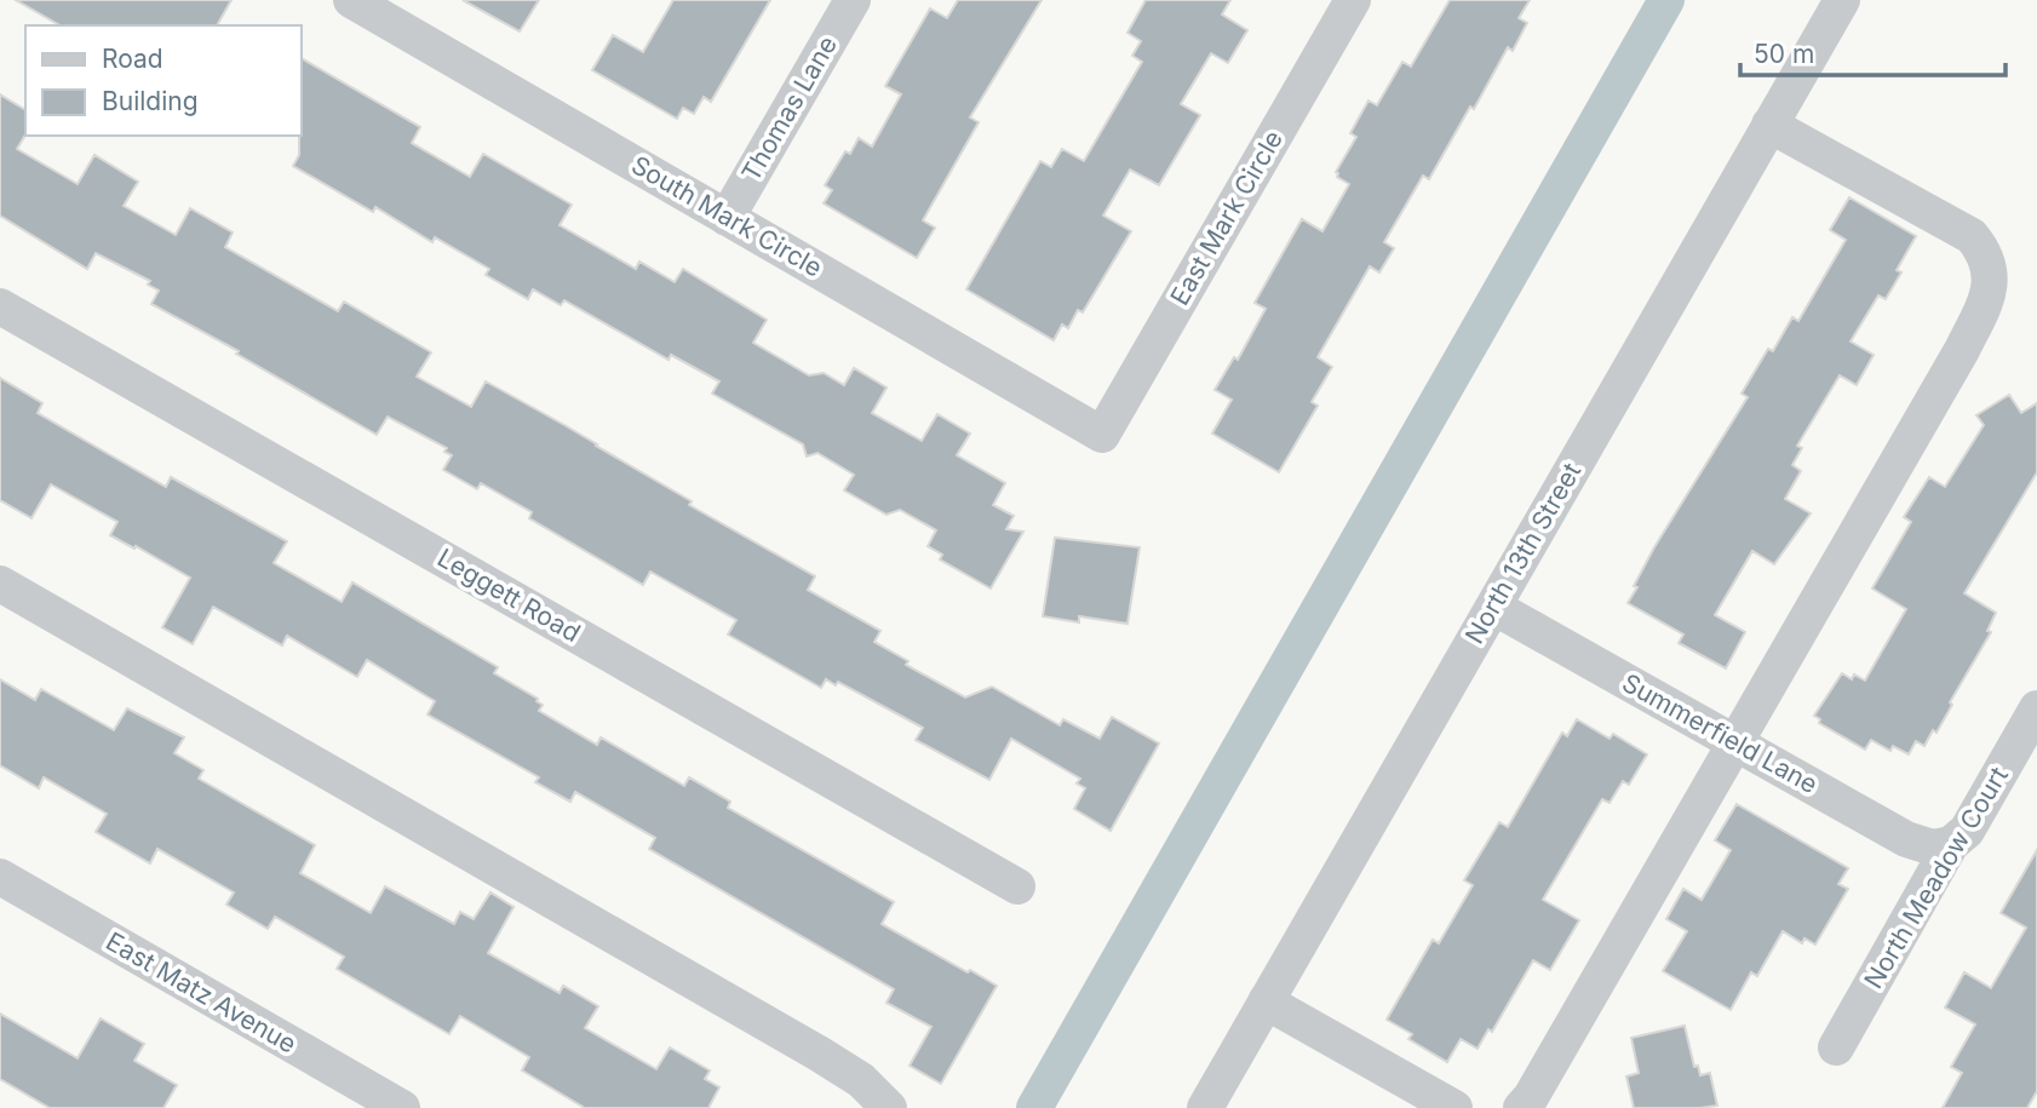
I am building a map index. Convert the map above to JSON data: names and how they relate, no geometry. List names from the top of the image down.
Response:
{
  "streets": {
    "street": [
      "Thomas Lane",
      "South Mark Circle",
      "East Mark Circle",
      "North 13th Street",
      "Leggett Road",
      "Summerfield Lane",
      "North Meadow Court",
      "East Matz Avenue"
    ]
  },
  "crossings": [
    ["Thomas Lane", "South Mark Circle"],
    ["South Mark Circle", "East Mark Circle"],
    ["North 13th Street", "Summerfield Lane"],
    ["Summerfield Lane", "North Meadow Court"]
  ],
  "legend": ["Road", "Building"],
  "scale_bar": "50 m"
}
